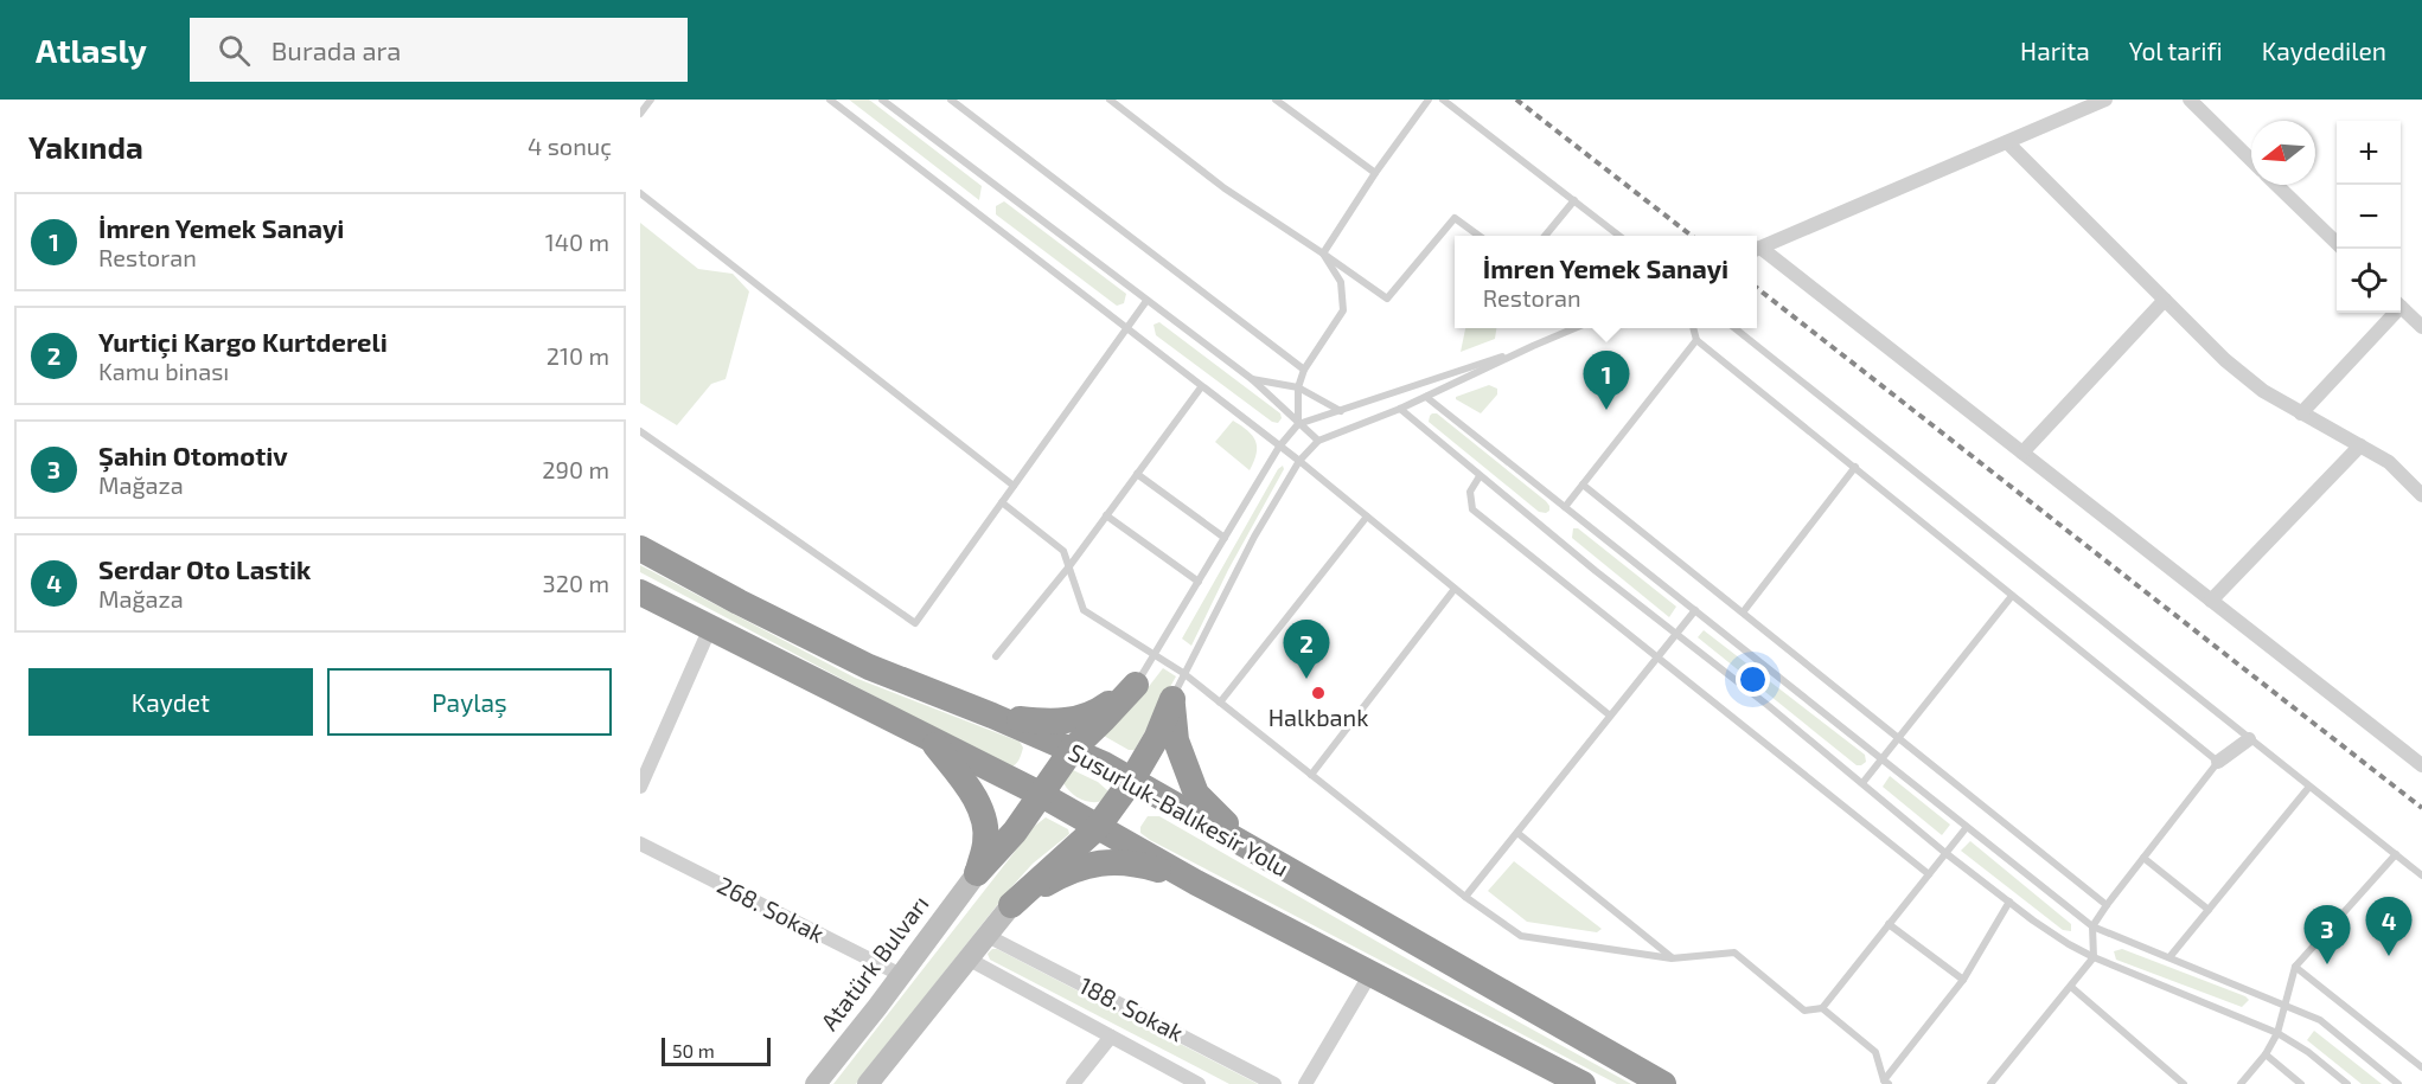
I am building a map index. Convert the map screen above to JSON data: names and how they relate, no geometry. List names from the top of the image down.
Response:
{
  "streets": {
    "highway": ["Susurluk-Balıkesir Yolu"],
    "main road": ["Atatürk Bulvarı"],
    "street": ["268. Sokak", "188. Sokak"]
  },
  "crossings": [
    ["268. Sokak", "Atatürk Bulvarı"]
  ],
  "places": ["Halkbank"],
  "scale_bar": "50 m",
  "north": "left",
  "page": {
    "header": "Atlasly",
    "search": "Burada ara",
    "nav": ["Harita", "Yol tarifi", "Kaydedilen"],
    "heading": ["Yakında", "4 sonuç"],
    "map_buttons": ["+", "−"],
    "list": [
      {
        "mark": "1",
        "name": "İmren Yemek Sanayi",
        "note": "Restoran",
        "value": "140 m"
      },
      {
        "mark": "2",
        "name": "Yurtiçi Kargo Kurtdereli",
        "note": "Kamu binası",
        "value": "210 m"
      },
      {
        "mark": "3",
        "name": "Şahin Otomotiv",
        "note": "Mağaza",
        "value": "290 m"
      },
      {
        "mark": "4",
        "name": "Serdar Oto Lastik",
        "note": "Mağaza",
        "value": "320 m"
      }
    ],
    "popup": ["İmren Yemek Sanayi", "Restoran"],
    "pins": [
      "1",
      "2",
      "4",
      "3"
    ],
    "buttons": ["Kaydet", "Paylaş"],
    "scale": "50 m"
  }
}
